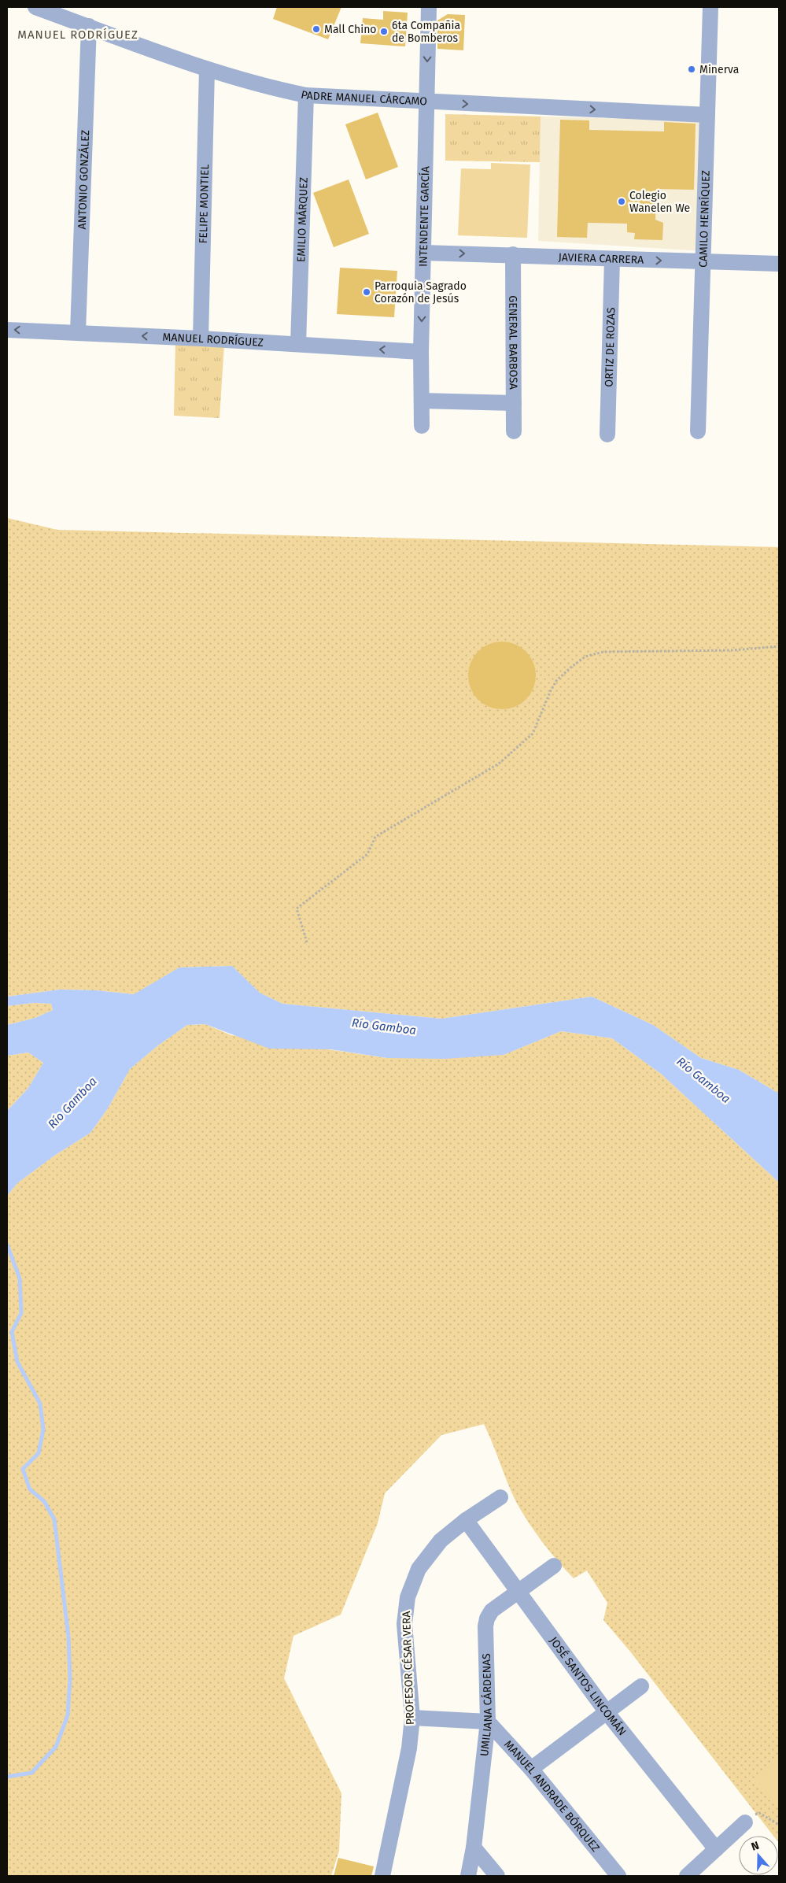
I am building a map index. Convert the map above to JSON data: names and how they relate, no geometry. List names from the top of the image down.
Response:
{
  "streets": {
    "street": [
      "PADRE MANUEL CÁRCAMO",
      "ANTONIO GONZÁLEZ",
      "FELIPE MONTIEL",
      "INTENDENTE GARCÍA",
      "CAMILO HENRÍQUEZ",
      "EMILIO MÁRQUEZ",
      "JAVIERA CARRERA",
      "MANUEL RODRÍGUEZ",
      "GENERAL BARBOSA",
      "ORTIZ DE ROZAS",
      "PROFESOR CÉSAR VERA",
      "JOSÉ SANTOS LINCOMÁN",
      "UMILIANA CÁRDENAS",
      "MANUEL ANDRADE BÓRQUEZ"
    ]
  },
  "crossings": [
    ["PADRE MANUEL CÁRCAMO", "ANTONIO GONZÁLEZ"],
    ["PADRE MANUEL CÁRCAMO", "FELIPE MONTIEL"],
    ["PADRE MANUEL CÁRCAMO", "INTENDENTE GARCÍA"],
    ["PADRE MANUEL CÁRCAMO", "CAMILO HENRÍQUEZ"],
    ["PADRE MANUEL CÁRCAMO", "EMILIO MÁRQUEZ"],
    ["ANTONIO GONZÁLEZ", "MANUEL RODRÍGUEZ"],
    ["FELIPE MONTIEL", "MANUEL RODRÍGUEZ"],
    ["INTENDENTE GARCÍA", "JAVIERA CARRERA"],
    ["INTENDENTE GARCÍA", "MANUEL RODRÍGUEZ"],
    ["CAMILO HENRÍQUEZ", "JAVIERA CARRERA"],
    ["EMILIO MÁRQUEZ", "MANUEL RODRÍGUEZ"],
    ["JAVIERA CARRERA", "GENERAL BARBOSA"],
    ["JAVIERA CARRERA", "ORTIZ DE ROZAS"],
    ["PROFESOR CÉSAR VERA", "JOSÉ SANTOS LINCOMÁN"],
    ["JOSÉ SANTOS LINCOMÁN", "UMILIANA CÁRDENAS"],
    ["UMILIANA CÁRDENAS", "MANUEL ANDRADE BÓRQUEZ"]
  ],
  "one_way": [
    "PADRE MANUEL CÁRCAMO",
    "INTENDENTE GARCÍA",
    "JAVIERA CARRERA",
    "MANUEL RODRÍGUEZ"
  ],
  "districts": ["MANUEL RODRÍGUEZ"],
  "water": ["Río Gamboa"],
  "places": [
    "Mall Chino",
    "6ta Compañia de Bomberos",
    "Minerva",
    "Colegio Wanelen We",
    "Parroquia Sagrado Corazón de Jesús"
  ],
  "north": "top"
}
